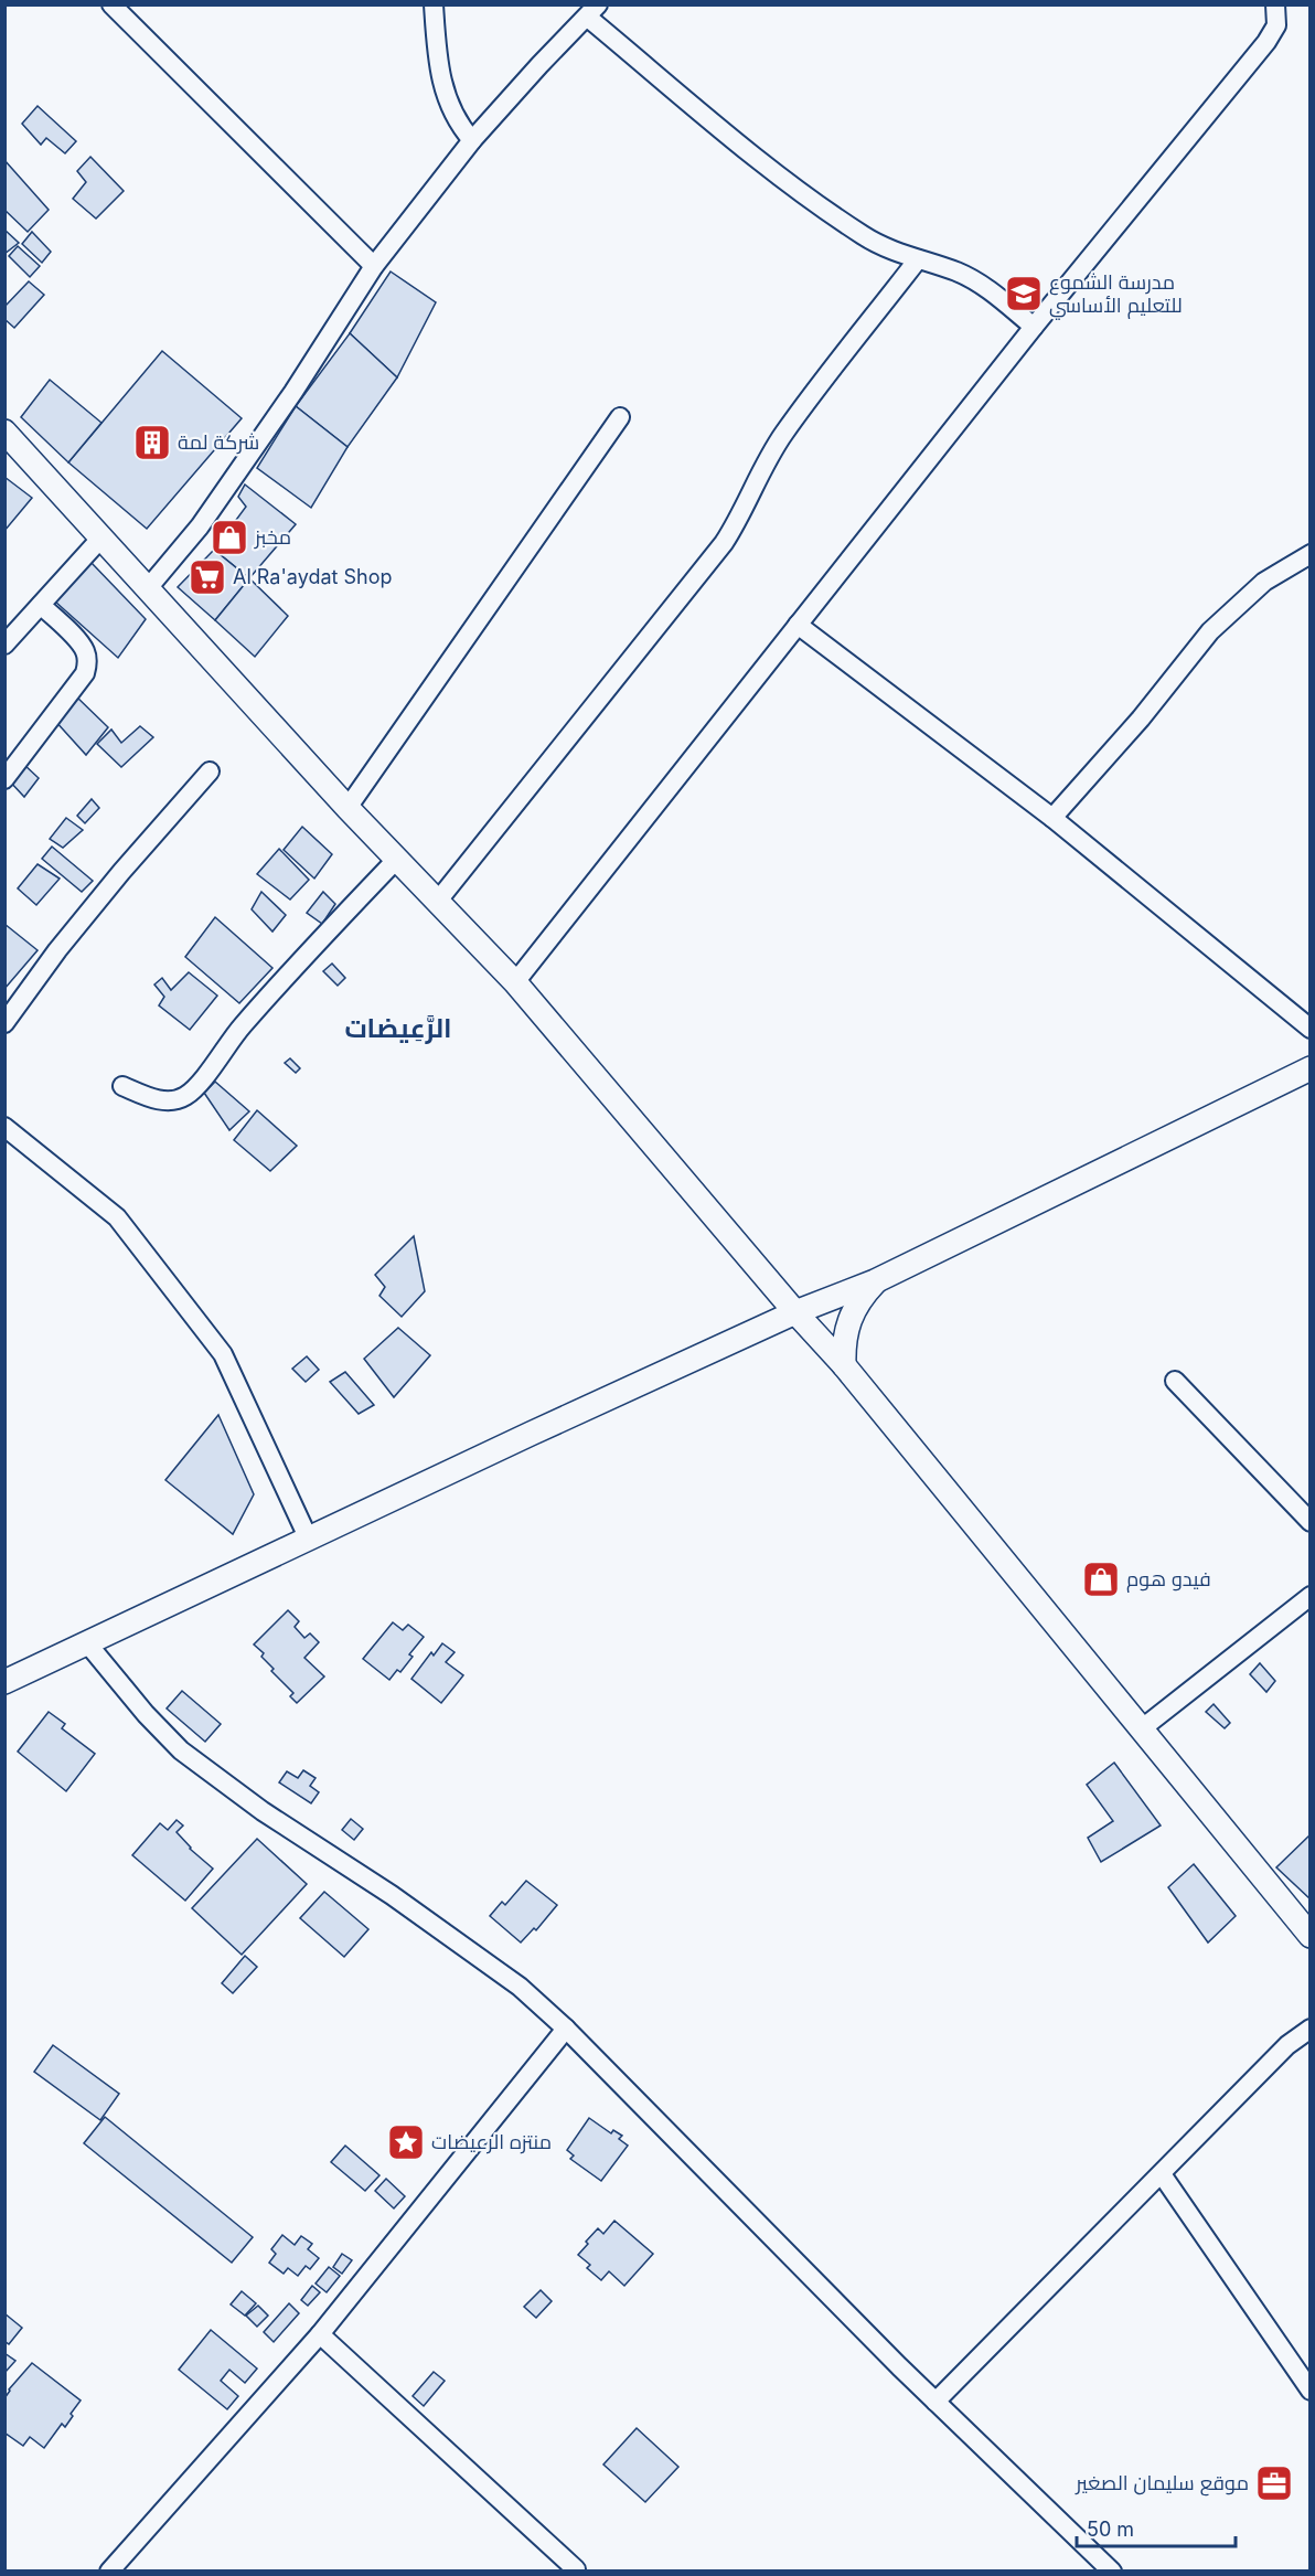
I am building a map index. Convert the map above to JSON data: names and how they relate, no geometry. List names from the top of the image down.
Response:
{
  "districts": ["الرَّعِيضات"],
  "places": {
    "school or university": ["مدرسة الشموع للتعليم الأساسي"],
    "building": ["شركة لمة"],
    "shop": ["مخبز", "فيدو هوم"],
    "supermarket": ["Al Ra'aydat Shop"],
    "place": ["منتزه الرعيضات"],
    "office": ["موقع سليمان الصغير"]
  },
  "scale_bar": "50 m"
}
